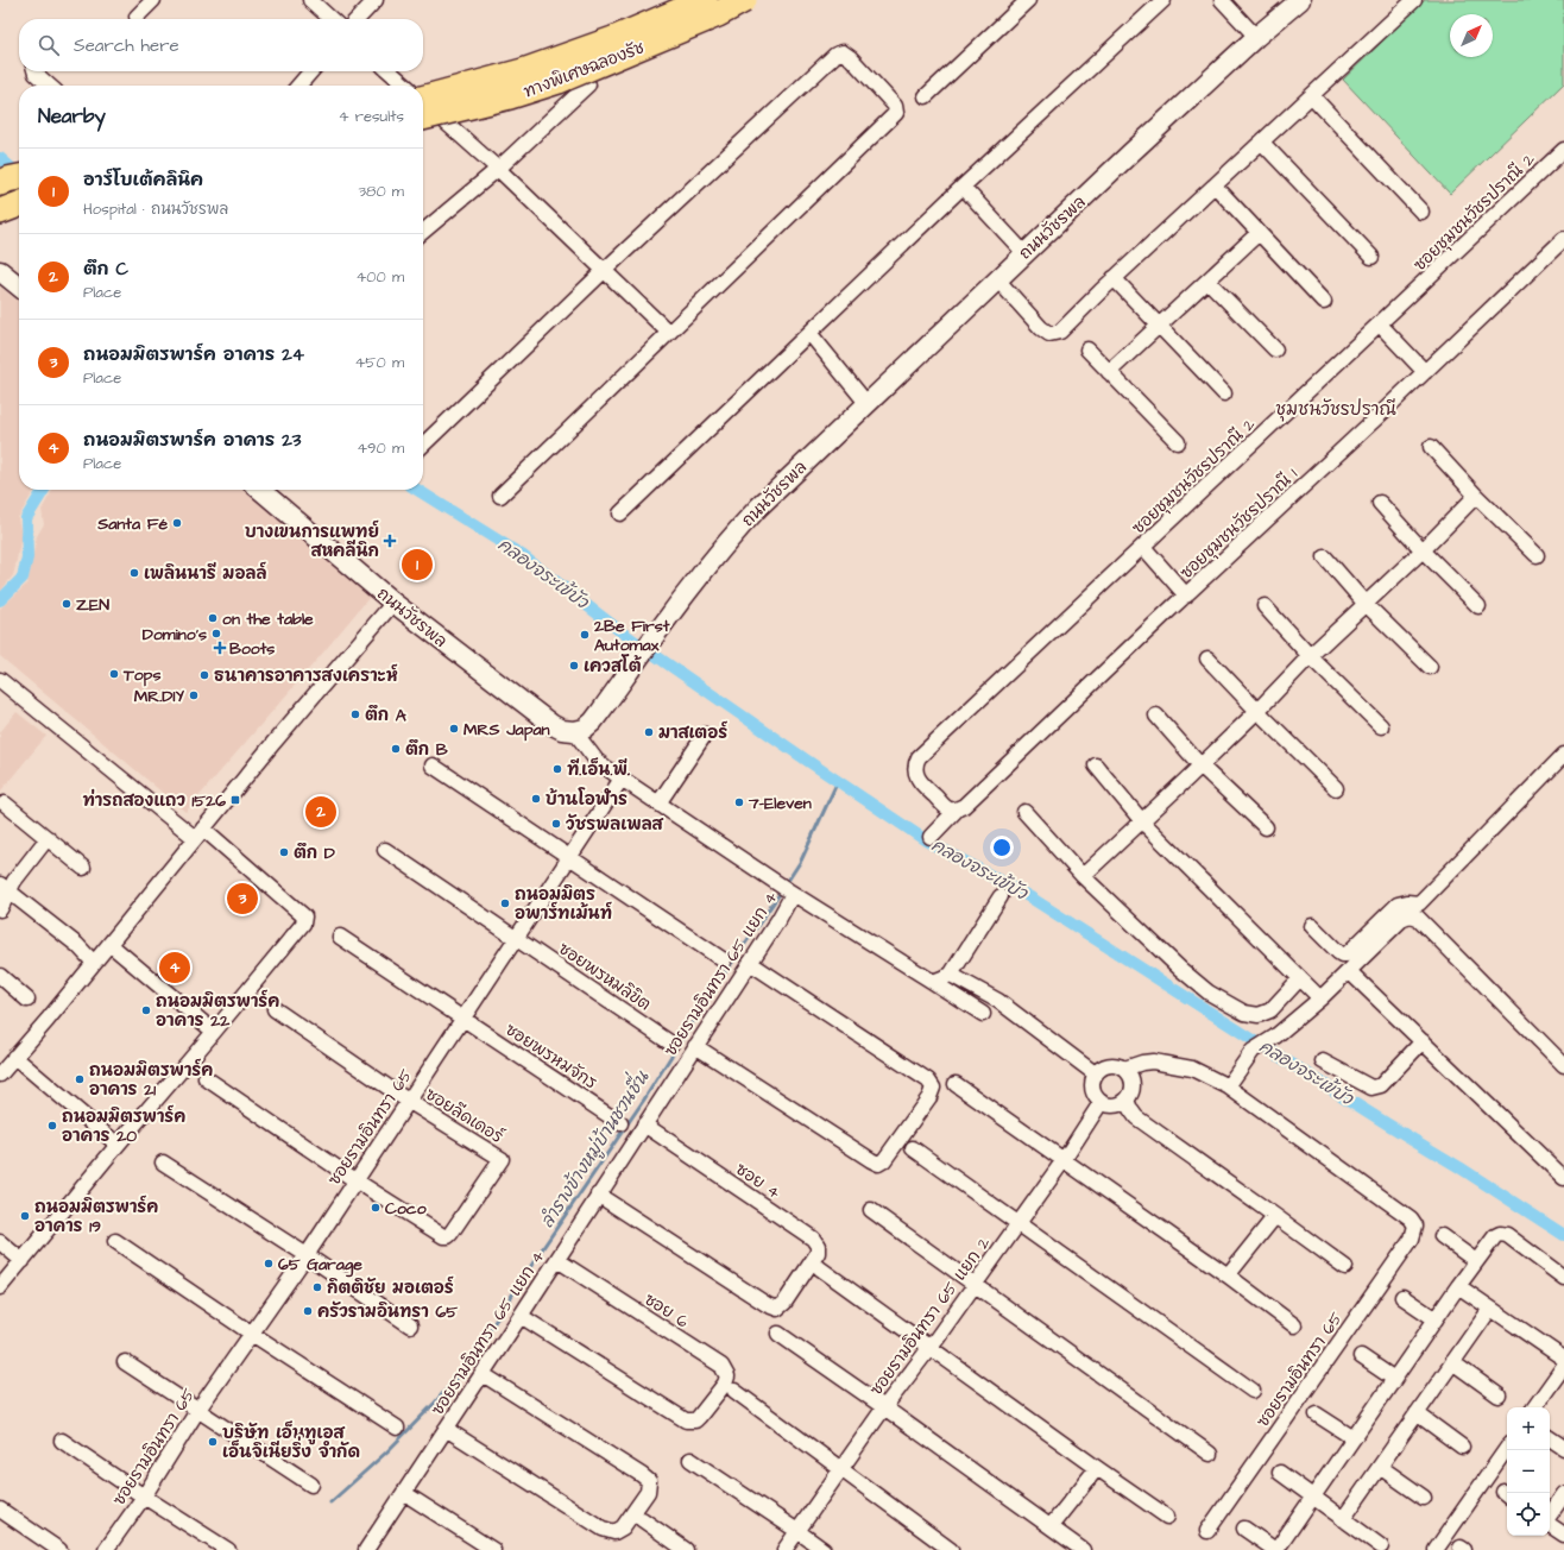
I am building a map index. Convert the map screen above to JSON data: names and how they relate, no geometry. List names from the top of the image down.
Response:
{
  "streets": {
    "highway": ["ทางพิเศษฉลองรัช"],
    "main road": ["ถนนวัชรพล"],
    "street": [
      "ซอยชุมชนวัชรปราณี 2",
      "ซอยชุมชนวัชรปราณี 1",
      "ซอยรามอินทรา 65 แยก 4",
      "ซอยพรหมลิขิต",
      "ซอยพรหมจักร",
      "ซอยลีดเดอร์",
      "ซอยรามอินทรา 65",
      "ซอย 4",
      "ซอย 6",
      "ซอยรามอินทรา 65 แยก 2"
    ]
  },
  "crossings": [
    ["ซอยชุมชนวัชรปราณี 2", "ซอยชุมชนวัชรปราณี 1"],
    ["ซอยรามอินทรา 65 แยก 4", "ซอย 4"],
    ["ซอยรามอินทรา 65 แยก 4", "ซอย 6"],
    ["ซอยพรหมลิขิต", "ซอยรามอินทรา 65"],
    ["ซอยพรหมจักร", "ซอยรามอินทรา 65"],
    ["ซอยลีดเดอร์", "ซอยรามอินทรา 65"]
  ],
  "districts": ["ชุมชนวัชรปราณี"],
  "water": ["คลองจระเข้บัว", "ลำรางข้างหมู่บ้านชวนชื่น"],
  "places": {
    "other": [
      "Santa Fé",
      "เพลินนารี มอลล์",
      "ZEN",
      "on the table",
      "Domino's",
      "2Be First Automax",
      "เควสโต้",
      "Tops",
      "ธนาคารอาคารสงเคราะห์",
      "MR.DIY",
      "ตึก A",
      "MRS Japan",
      "มาสเตอร์",
      "ตึก B",
      "ที.เอ็น.พี.",
      "บ้านโอฬาร",
      "7-Eleven",
      "วัชรพลเพลส",
      "ตึก D",
      "ถนอมมิตร อพาร์ทเม้นท์",
      "ถนอมมิตรพาร์ค อาคาร 22",
      "ถนอมมิตรพาร์ค อาคาร 21",
      "ถนอมมิตรพาร์ค อาคาร 20",
      "Coco",
      "ถนอมมิตรพาร์ค อาคาร 19",
      "65 Garage",
      "กิตติชัย มอเตอร์",
      "ครัวรามอินทรา 65",
      "บริษัท เอ็นทูเอส เอ็นจิเนียริ่ง จำกัด"
    ],
    "health": ["บางเขนการแพทย์ สหคลีนิก", "Boots"],
    "transit": ["ท่ารถสองแถว 1526"]
  },
  "north": "top right",
  "page": {
    "search": "Search here",
    "heading": ["Nearby", "4 results"],
    "list": [
      {
        "mark": "1",
        "name": "อาร์โบเต้คลินิค",
        "note": "Hospital · ถนนวัชรพล",
        "value": "380 m"
      },
      {
        "mark": "2",
        "name": "ตึก C",
        "note": "Place",
        "value": "400 m"
      },
      {
        "mark": "3",
        "name": "ถนอมมิตรพาร์ค อาคาร 24",
        "note": "Place",
        "value": "450 m"
      },
      {
        "mark": "4",
        "name": "ถนอมมิตรพาร์ค อาคาร 23",
        "note": "Place",
        "value": "490 m"
      }
    ],
    "pins": [
      "1",
      "2",
      "3",
      "4"
    ],
    "map_buttons": ["+", "−"]
  }
}
